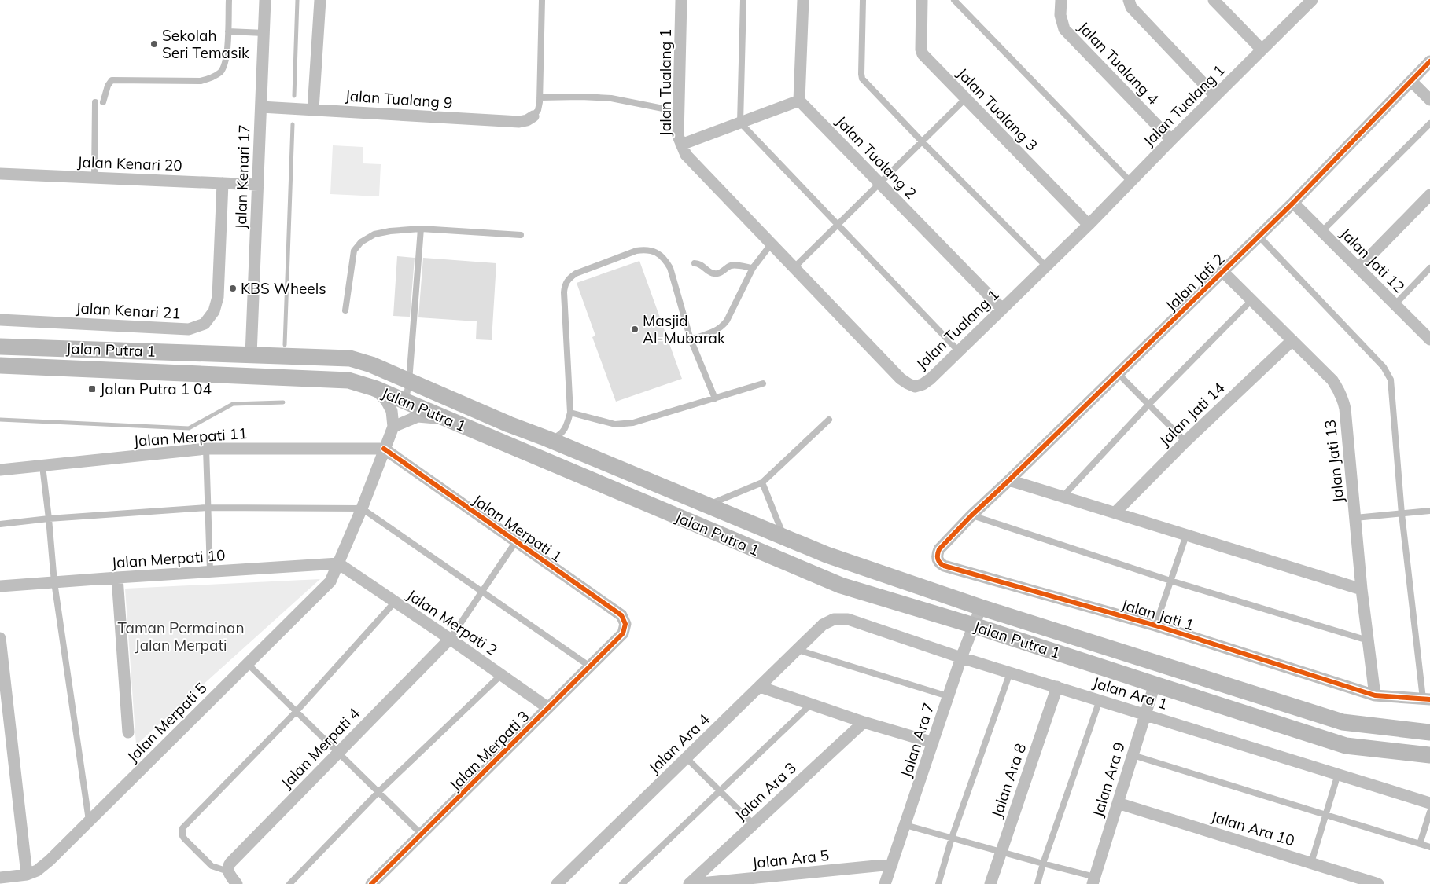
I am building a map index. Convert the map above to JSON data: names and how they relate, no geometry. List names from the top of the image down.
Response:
{
  "streets": {
    "main road": ["Jalan Putra 1"],
    "street": [
      "Jalan Tualang 4",
      "Jalan Tualang 1",
      "Jalan Tualang 9",
      "Jalan Tualang 3",
      "Jalan Tualang 2",
      "Jalan Kenari 20",
      "Jalan Kenari 17",
      "Jalan Jati 12",
      "Jalan Jati 2",
      "Jalan Kenari 21",
      "Jalan Jati 14",
      "Jalan Merpati 11",
      "Jalan Jati 13",
      "Jalan Merpati 1",
      "Jalan Merpati 10",
      "Jalan Jati 1",
      "Jalan Merpati 2",
      "Jalan Ara 1",
      "Jalan Merpati 5",
      "Jalan Ara 7",
      "Jalan Ara 4",
      "Jalan Merpati 4",
      "Jalan Merpati 3",
      "Jalan Ara 9",
      "Jalan Ara 8",
      "Jalan Ara 3",
      "Jalan Ara 10",
      "Jalan Ara 5"
    ]
  },
  "crossings": [
    ["Jalan Tualang 4", "Jalan Tualang 1"],
    ["Jalan Tualang 1", "Jalan Tualang 3"],
    ["Jalan Tualang 1", "Jalan Tualang 2"],
    ["Jalan Tualang 9", "Jalan Kenari 17"],
    ["Jalan Kenari 20", "Jalan Kenari 17"],
    ["Jalan Kenari 20", "Jalan Kenari 21"],
    ["Jalan Kenari 17", "Jalan Putra 1"],
    ["Jalan Jati 12", "Jalan Jati 2"],
    ["Jalan Jati 2", "Jalan Jati 13"],
    ["Jalan Jati 2", "Jalan Jati 1"],
    ["Jalan Putra 1", "Jalan Ara 7"],
    ["Jalan Putra 1", "Jalan Ara 9"],
    ["Jalan Jati 14", "Jalan Jati 13"],
    ["Jalan Merpati 11", "Jalan Merpati 1"],
    ["Jalan Merpati 11", "Jalan Merpati 5"],
    ["Jalan Jati 13", "Jalan Jati 1"],
    ["Jalan Merpati 1", "Jalan Merpati 5"],
    ["Jalan Merpati 1", "Jalan Merpati 3"],
    ["Jalan Merpati 10", "Jalan Merpati 2"],
    ["Jalan Merpati 10", "Jalan Merpati 5"],
    ["Jalan Merpati 2", "Jalan Merpati 5"],
    ["Jalan Merpati 2", "Jalan Merpati 4"],
    ["Jalan Merpati 2", "Jalan Merpati 3"],
    ["Jalan Ara 1", "Jalan Ara 7"],
    ["Jalan Ara 1", "Jalan Ara 4"],
    ["Jalan Ara 1", "Jalan Ara 9"],
    ["Jalan Ara 1", "Jalan Ara 8"],
    ["Jalan Ara 7", "Jalan Ara 5"],
    ["Jalan Ara 9", "Jalan Ara 10"]
  ],
  "parks": ["Taman Permainan Jalan Merpati"],
  "places": {
    "other": ["Sekolah Seri Temasik", "KBS Wheels", "Masjid Al-Mubarak"],
    "transit": ["Jalan Putra 1 04"]
  }
}
